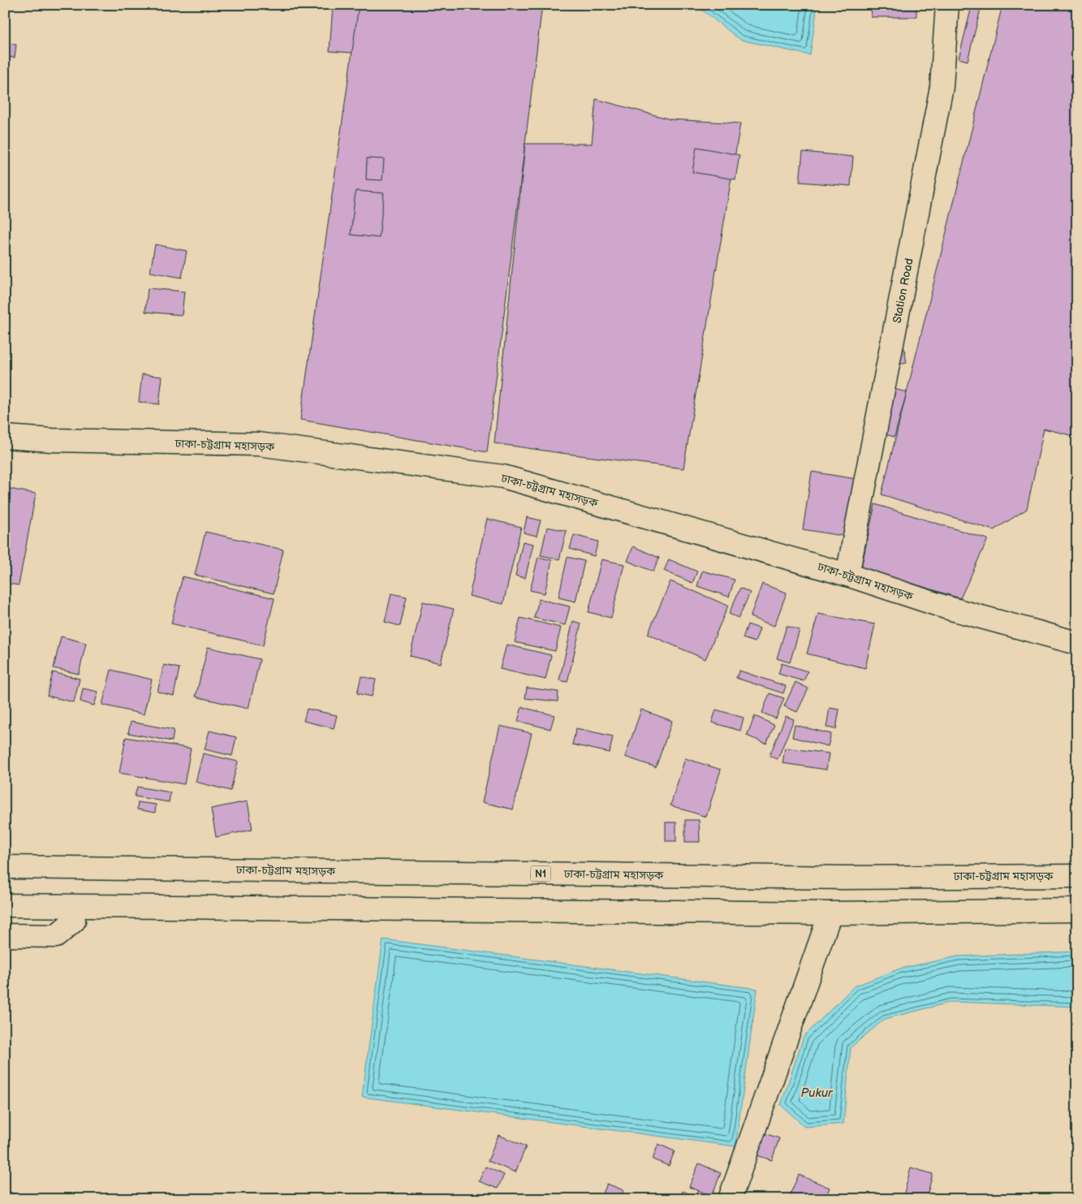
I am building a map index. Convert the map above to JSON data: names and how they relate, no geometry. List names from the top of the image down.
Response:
{
  "streets": {
    "main road": ["Station Road", "ঢাকা-চট্টগ্রাম মহাসড়ক", "N1"]
  },
  "crossings": [
    ["Station Road", "ঢাকা-চট্টগ্রাম মহাসড়ক"]
  ],
  "water": ["Pukur"]
}
